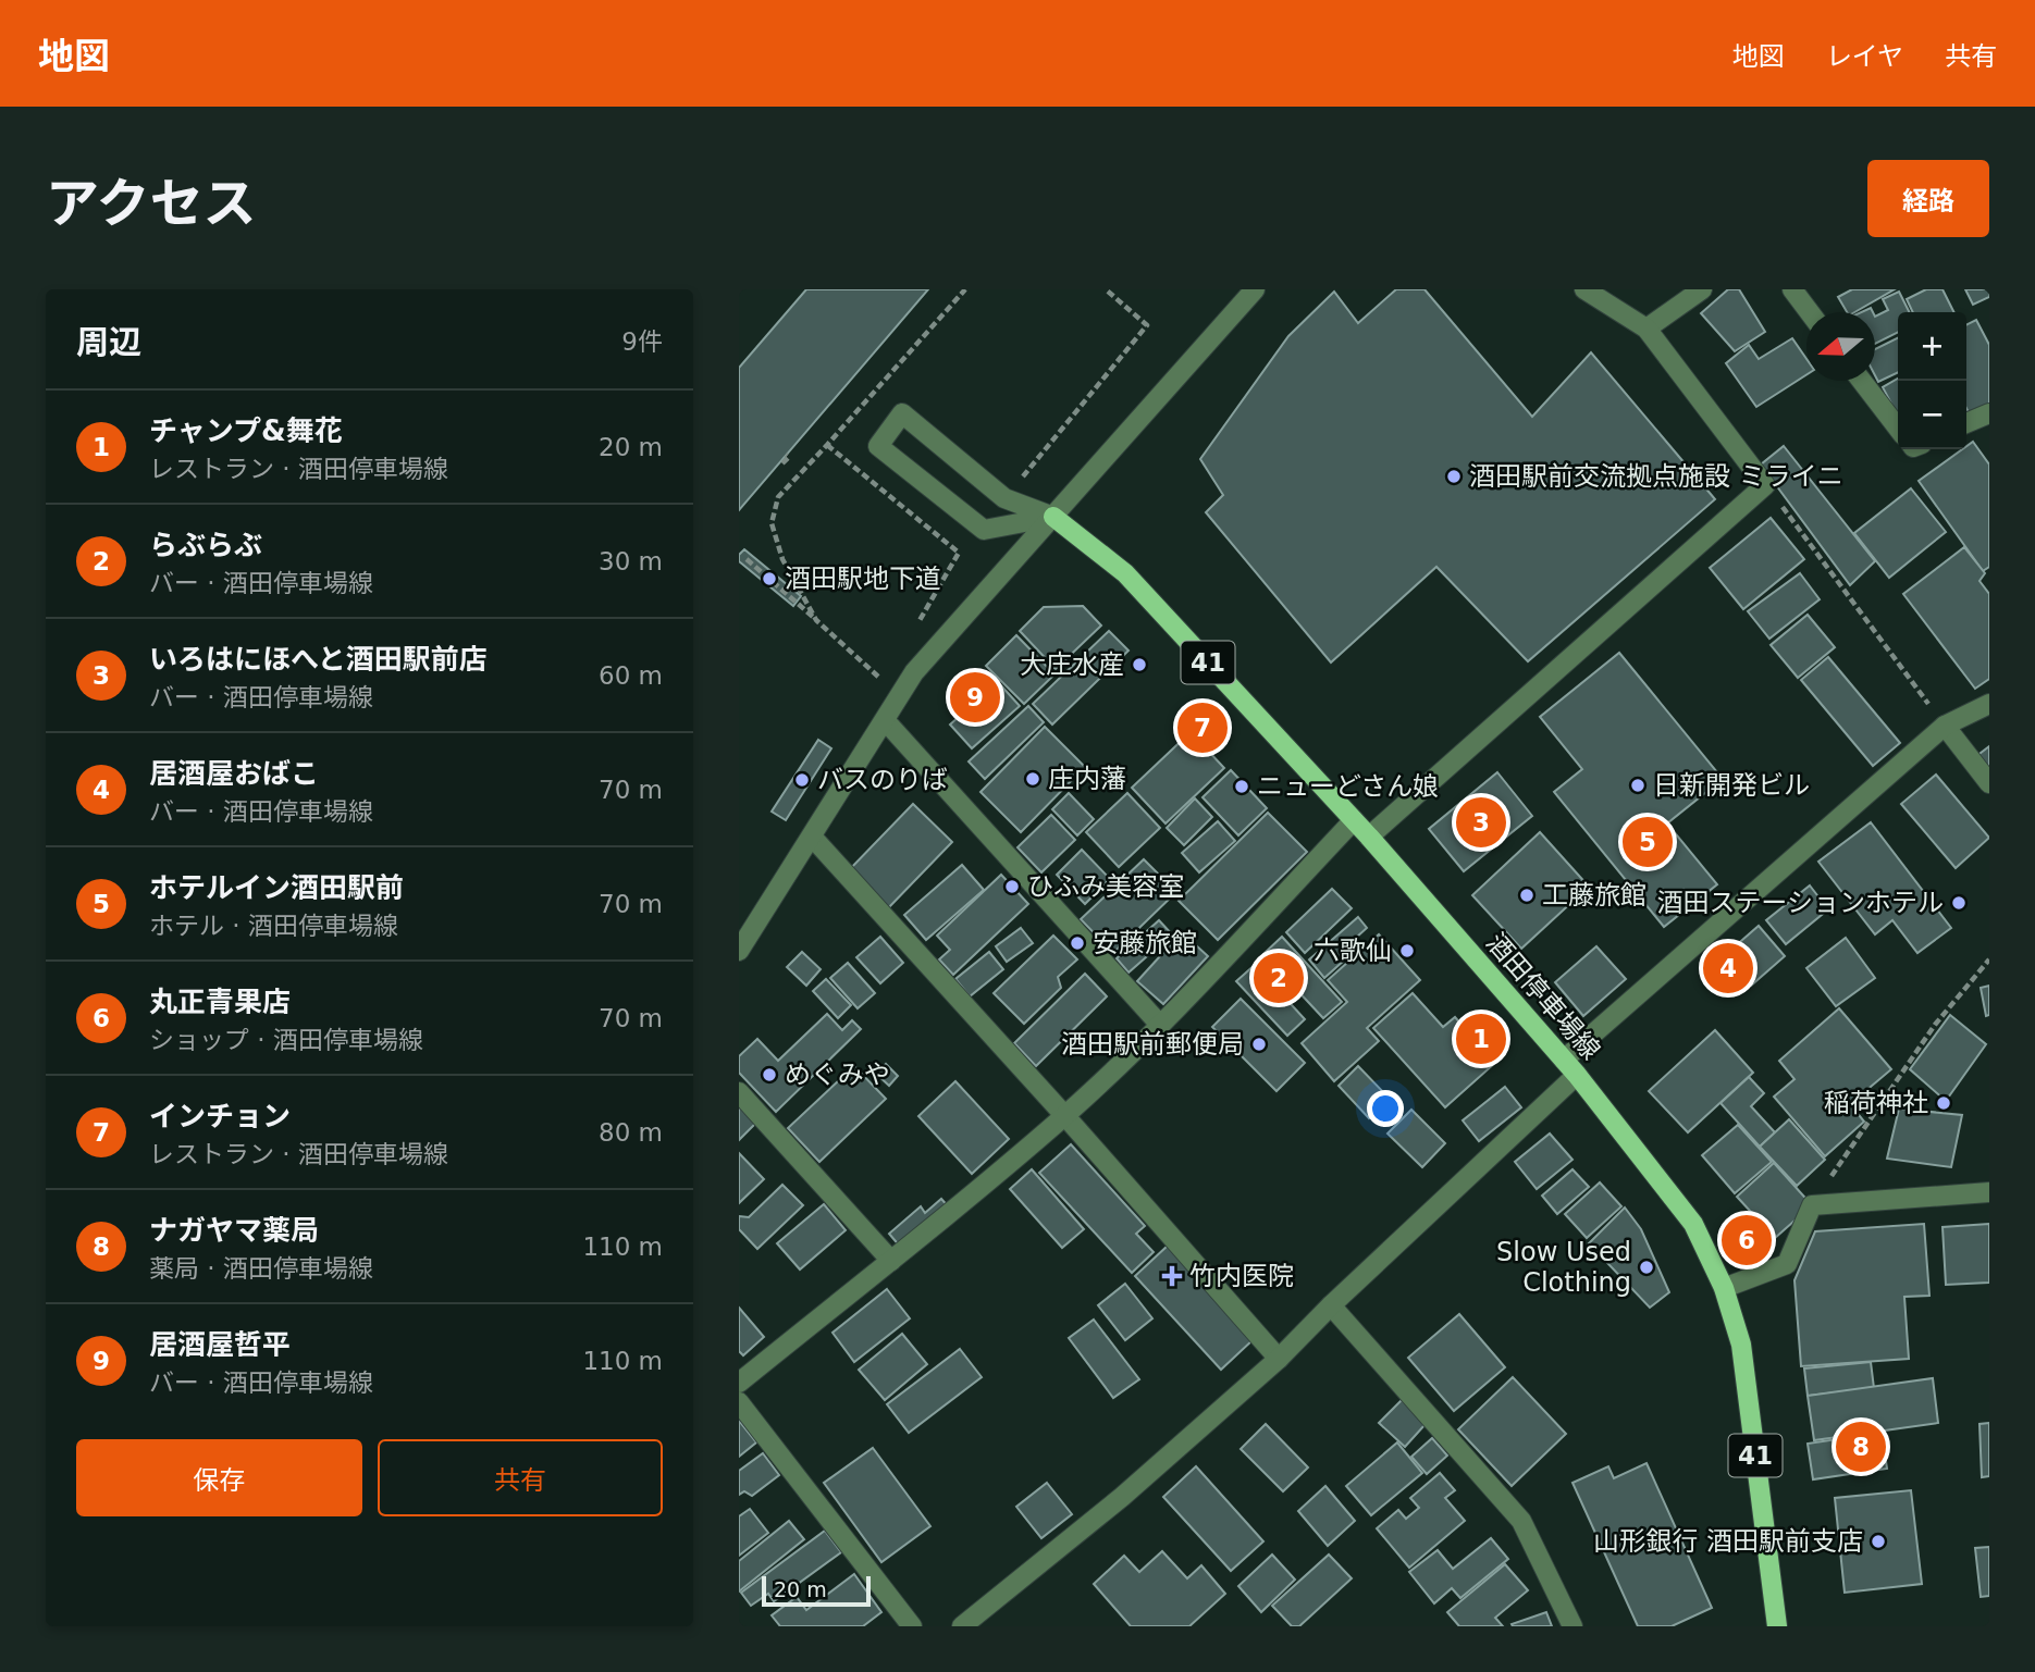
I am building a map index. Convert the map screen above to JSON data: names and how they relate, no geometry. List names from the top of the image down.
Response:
{
  "streets": {
    "main road": ["41", "酒田停車場線"]
  },
  "places": {
    "other": [
      "酒田駅前交流拠点施設 ミライニ",
      "酒田駅地下道",
      "大庄水産",
      "庄内藩",
      "バスのりば",
      "日新開発ビル",
      "ニューどさん娘",
      "ひふみ美容室",
      "工藤旅館",
      "酒田ステーションホテル",
      "安藤旅館",
      "六歌仙",
      "酒田駅前郵便局",
      "めぐみや",
      "稲荷神社",
      "Slow Used Clothing",
      "山形銀行 酒田駅前支店"
    ],
    "health": ["竹内医院"]
  },
  "scale_bar": "20 m",
  "north": "left",
  "page": {
    "header": "地図",
    "nav": ["地図", "レイヤ", "共有"],
    "title": "アクセス",
    "buttons": [
      "経路",
      ["保存", "共有"]
    ],
    "heading": ["周辺", "9件"],
    "map_buttons": ["+", "−"],
    "list": [
      {
        "mark": "1",
        "name": "チャンプ&舞花",
        "note": "レストラン · 酒田停車場線",
        "value": "20 m"
      },
      {
        "mark": "2",
        "name": "らぶらぶ",
        "note": "バー · 酒田停車場線",
        "value": "30 m"
      },
      {
        "mark": "3",
        "name": "いろはにほへと酒田駅前店",
        "note": "バー · 酒田停車場線",
        "value": "60 m"
      },
      {
        "mark": "4",
        "name": "居酒屋おばこ",
        "note": "バー · 酒田停車場線",
        "value": "70 m"
      },
      {
        "mark": "5",
        "name": "ホテルイン酒田駅前",
        "note": "ホテル · 酒田停車場線",
        "value": "70 m"
      },
      {
        "mark": "6",
        "name": "丸正青果店",
        "note": "ショップ · 酒田停車場線",
        "value": "70 m"
      },
      {
        "mark": "7",
        "name": "インチョン",
        "note": "レストラン · 酒田停車場線",
        "value": "80 m"
      },
      {
        "mark": "8",
        "name": "ナガヤマ薬局",
        "note": "薬局 · 酒田停車場線",
        "value": "110 m"
      },
      {
        "mark": "9",
        "name": "居酒屋哲平",
        "note": "バー · 酒田停車場線",
        "value": "110 m"
      }
    ],
    "pins": [
      "9",
      "7",
      "3",
      "5",
      "4",
      "2",
      "1",
      "6",
      "8"
    ],
    "scale": "20 m"
  }
}
